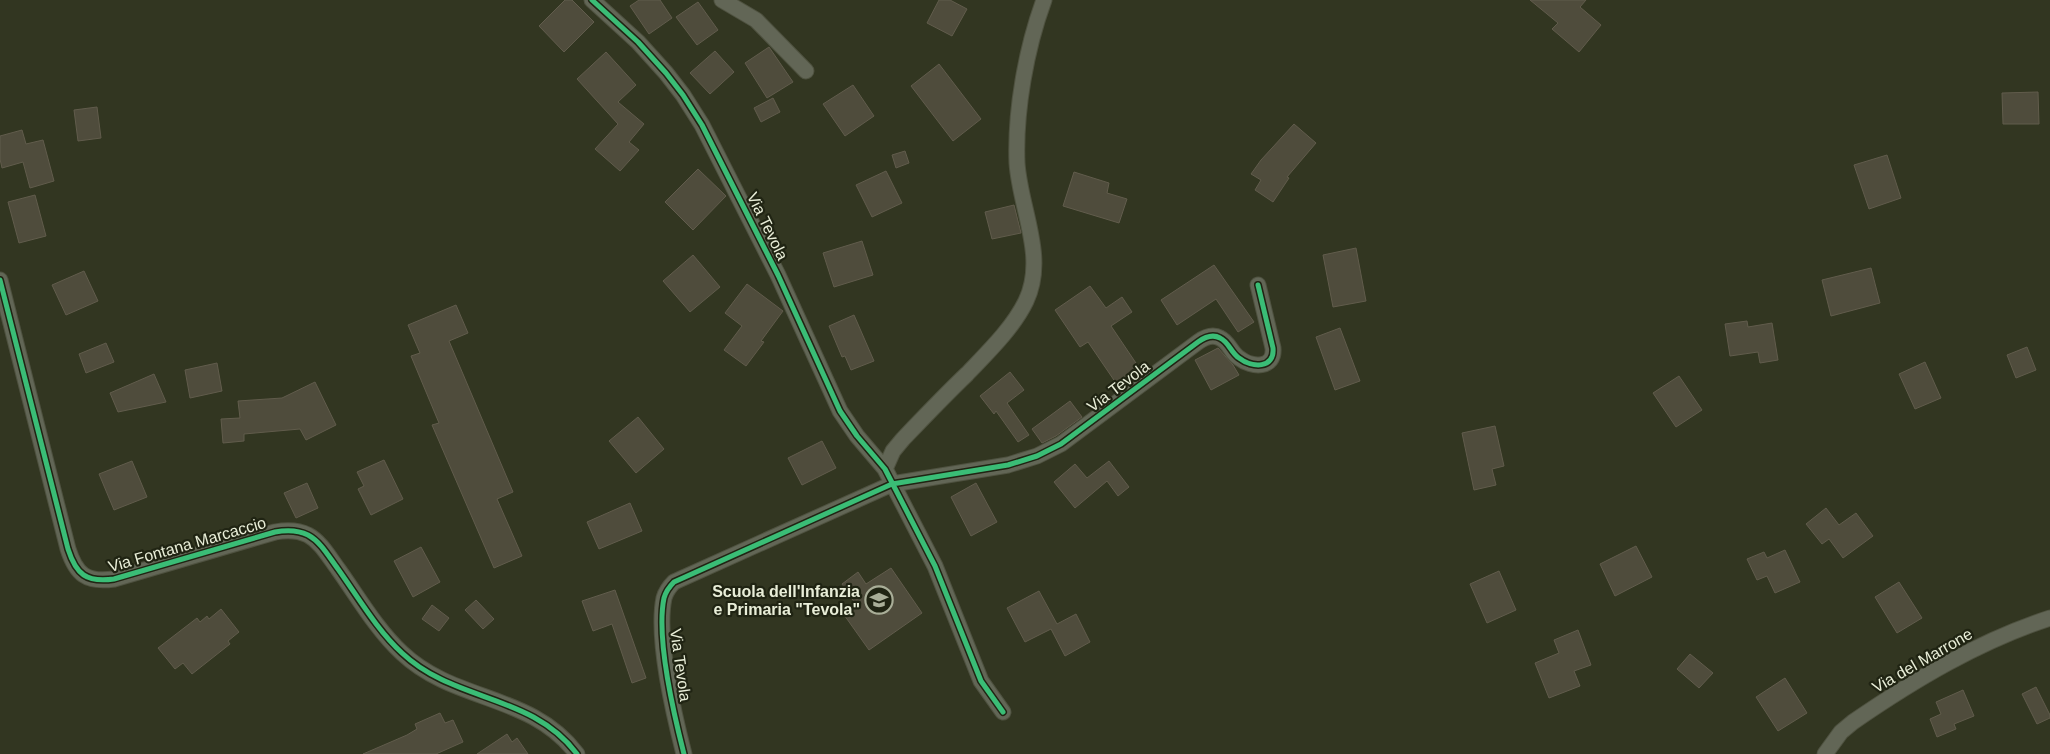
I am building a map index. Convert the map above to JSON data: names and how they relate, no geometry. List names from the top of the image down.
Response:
{
  "streets": {
    "street": ["Via Tevola", "Via Fontana Marcaccio", "Via del Marrone"]
  },
  "places": {
    "school or university": ["Scuola dell'Infanzia e Primaria \"Tevola\""]
  }
}
